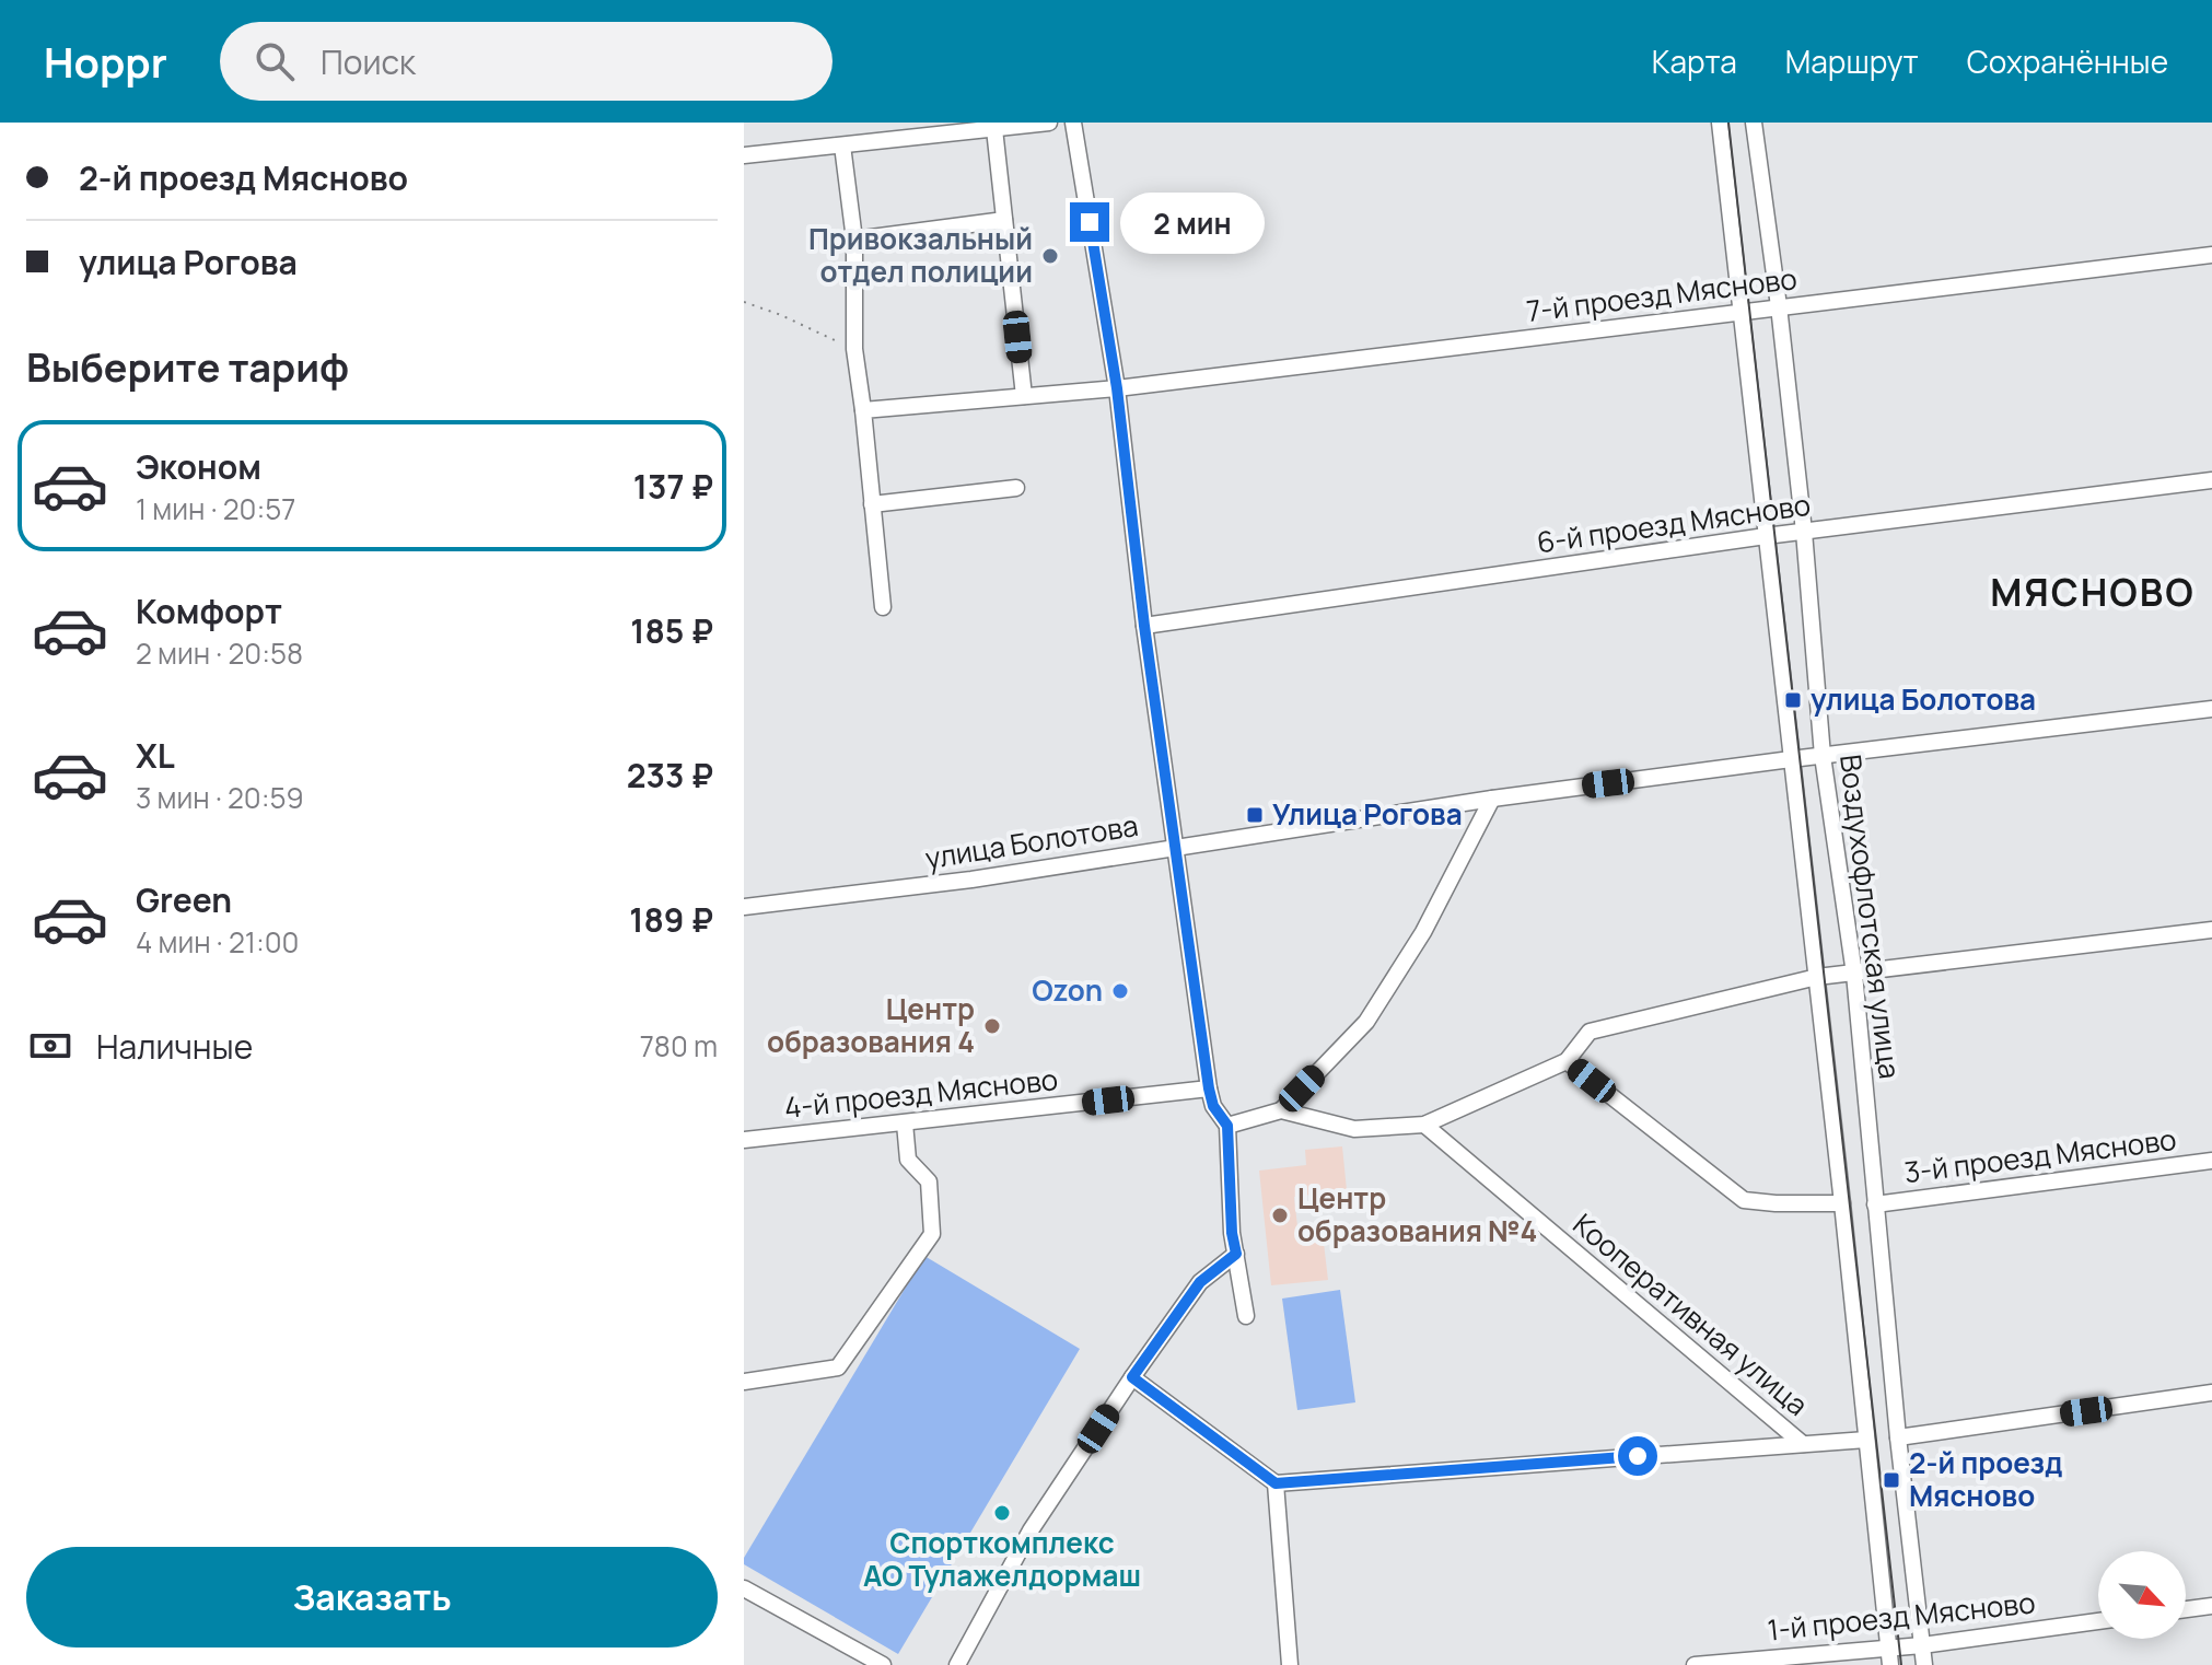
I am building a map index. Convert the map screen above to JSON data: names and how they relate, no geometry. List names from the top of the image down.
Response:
{
  "streets": {
    "street": [
      "7-й проезд Мясново",
      "6-й проезд Мясново",
      "улица Болотова",
      "Воздухофлотская улица",
      "4-й проезд Мясново",
      "3-й проезд Мясново",
      "Кооперативная улица",
      "1-й проезд Мясново"
    ]
  },
  "crossings": [
    ["7-й проезд Мясново", "Воздухофлотская улица"],
    ["6-й проезд Мясново", "Воздухофлотская улица"],
    ["улица Болотова", "Воздухофлотская улица"],
    ["Воздухофлотская улица", "3-й проезд Мясново"],
    ["Воздухофлотская улица", "1-й проезд Мясново"]
  ],
  "districts": ["МЯСНОВО"],
  "places": {
    "other": [
      "Привокзальный отдел полиции",
      "Ozon",
      "Центр образования 4",
      "Центр образования №4",
      "Спорткомплекс АО Тулажелдормаш"
    ],
    "transit": ["улица Болотова", "Улица Рогова", "2-й проезд Мясново"]
  },
  "north": "bottom right",
  "page": {
    "header": "Hoppr",
    "search": "Поиск",
    "nav": ["Карта", "Маршрут", "Сохранённые"],
    "banner": ["2-й проезд Мясново", "улица Рогова"],
    "bubble": "2 мин",
    "heading": "Выберите тариф",
    "list": [
      {
        "name": "Эконом",
        "note": "1 мин · 20:57",
        "value": "137 ₽"
      },
      {
        "name": "Комфорт",
        "note": "2 мин · 20:58",
        "value": "185 ₽"
      },
      {
        "name": "XL",
        "note": "3 мин · 20:59",
        "value": "233 ₽"
      },
      {
        "name": "Green",
        "note": "4 мин · 21:00",
        "value": "189 ₽"
      }
    ],
    "pay": ["Наличные", "780 m"],
    "buttons": "Заказать"
  }
}
